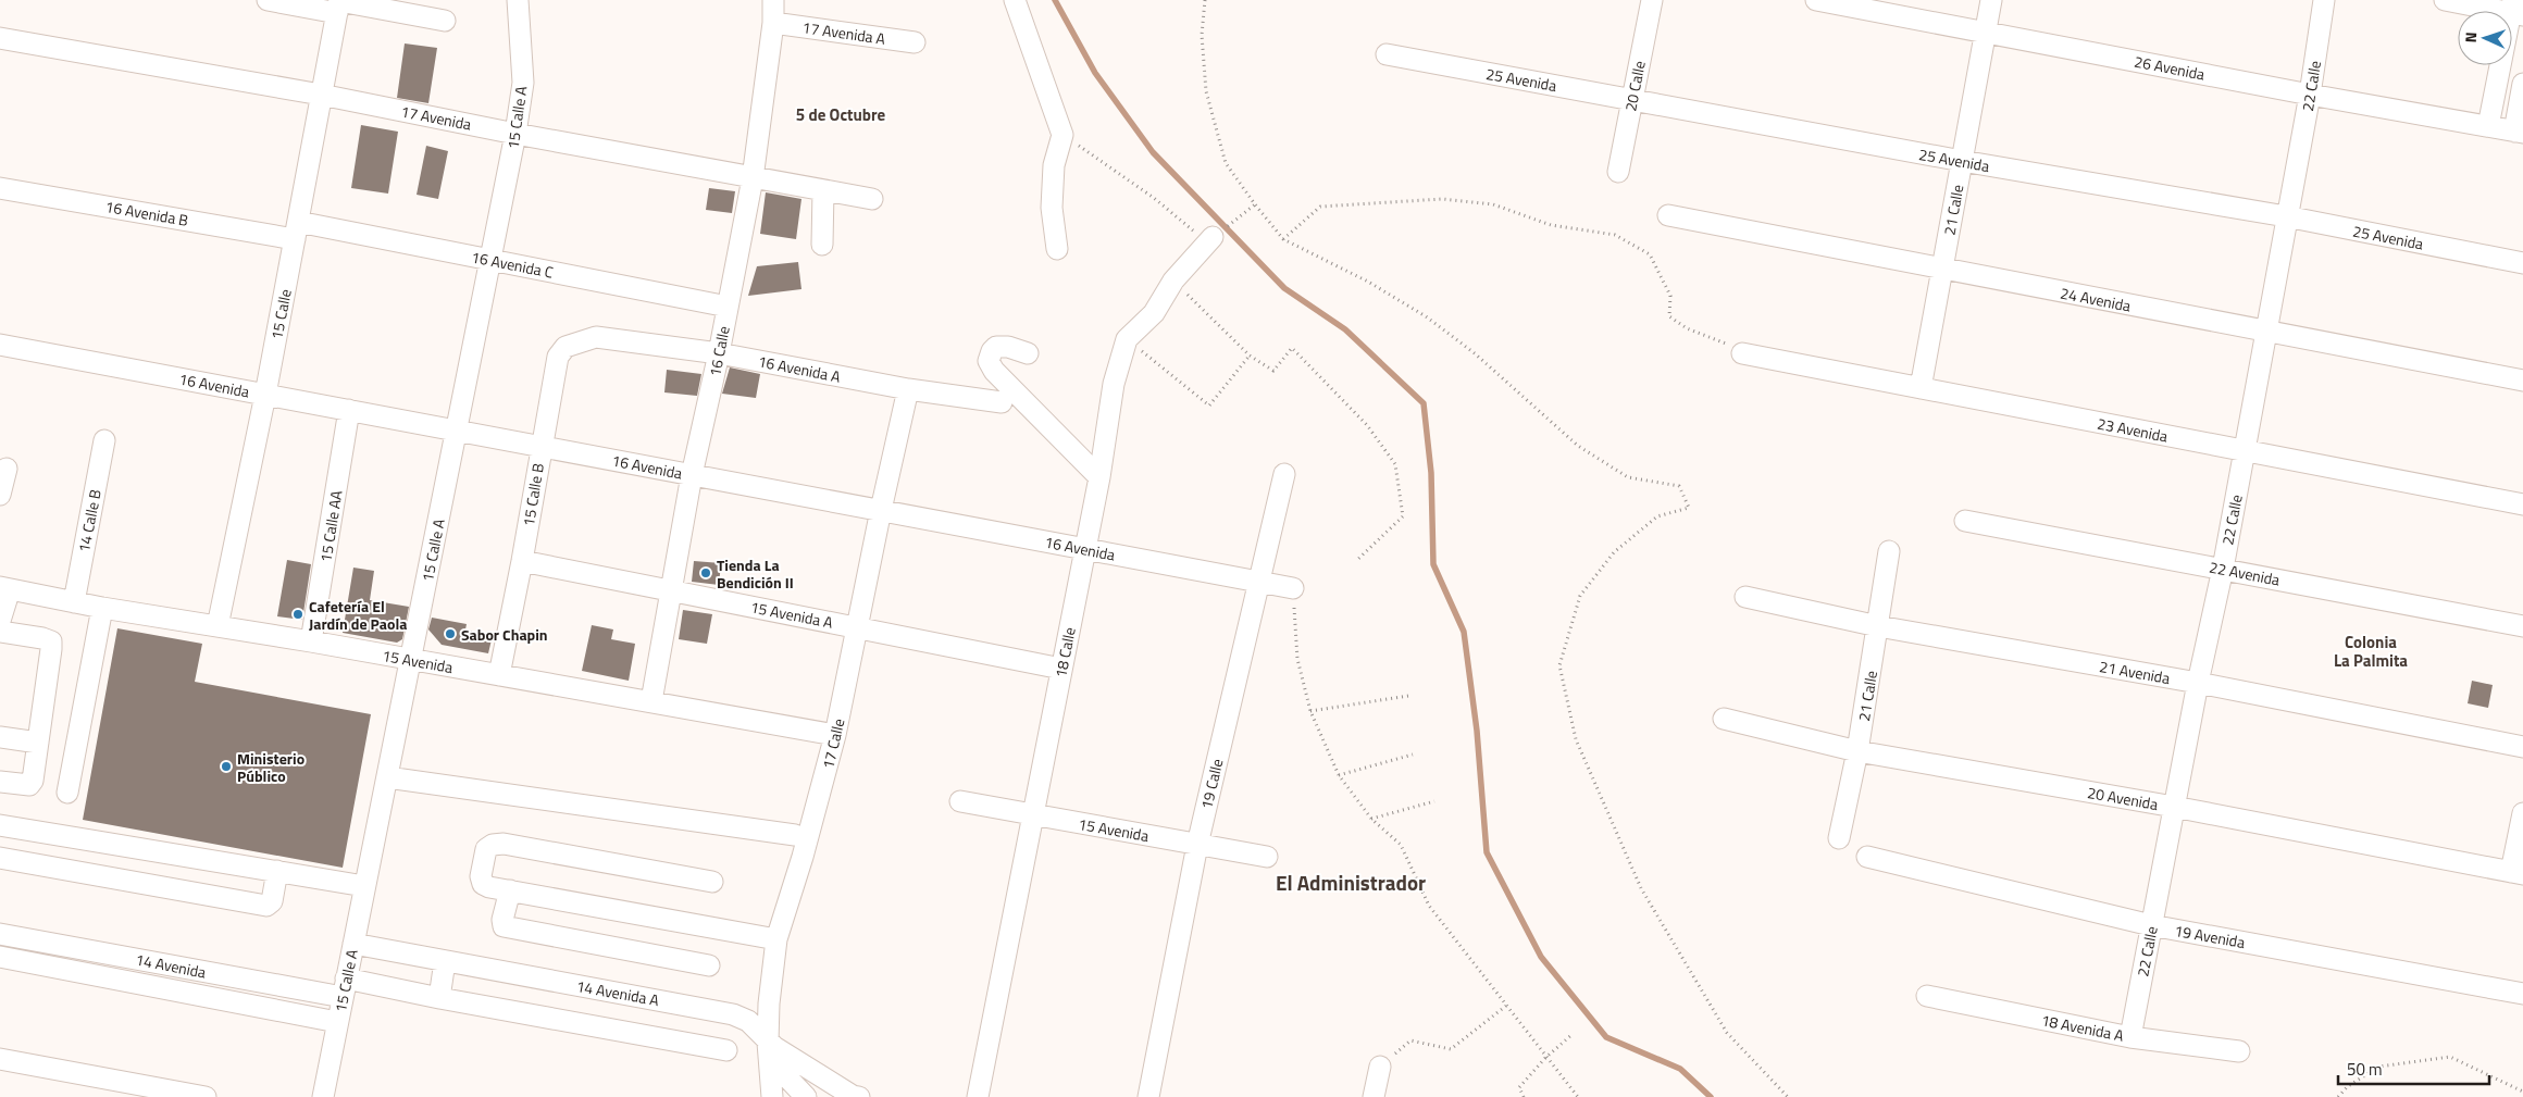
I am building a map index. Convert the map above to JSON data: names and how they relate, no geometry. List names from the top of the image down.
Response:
{
  "streets": {
    "street": [
      "17 Avenida A",
      "26 Avenida",
      "25 Avenida",
      "20 Calle",
      "22 Calle",
      "17 Avenida",
      "15 Calle A",
      "21 Calle",
      "16 Avenida B",
      "16 Avenida C",
      "24 Avenida",
      "15 Calle",
      "16 Calle",
      "16 Avenida A",
      "16 Avenida",
      "23 Avenida",
      "15 Calle B",
      "14 Calle B",
      "15 Calle AA",
      "22 Avenida",
      "15 Avenida A",
      "18 Calle",
      "15 Avenida",
      "21 Avenida",
      "17 Calle",
      "19 Calle",
      "20 Avenida",
      "19 Avenida",
      "14 Avenida",
      "14 Avenida A",
      "18 Avenida A"
    ]
  },
  "crossings": [
    ["17 Avenida A", "16 Calle"],
    ["26 Avenida", "22 Calle"],
    ["26 Avenida", "21 Calle"],
    ["25 Avenida", "20 Calle"],
    ["25 Avenida", "22 Calle"],
    ["25 Avenida", "21 Calle"],
    ["22 Calle", "24 Avenida"],
    ["22 Calle", "23 Avenida"],
    ["22 Calle", "22 Avenida"],
    ["22 Calle", "21 Avenida"],
    ["22 Calle", "20 Avenida"],
    ["22 Calle", "19 Avenida"],
    ["22 Calle", "18 Avenida A"],
    ["17 Avenida", "15 Calle A"],
    ["17 Avenida", "15 Calle"],
    ["17 Avenida", "16 Calle"],
    ["15 Calle A", "16 Avenida C"],
    ["15 Calle A", "16 Avenida"],
    ["15 Calle A", "15 Avenida"],
    ["15 Calle A", "14 Avenida"],
    ["15 Calle A", "14 Avenida A"],
    ["21 Calle", "24 Avenida"],
    ["21 Calle", "23 Avenida"],
    ["21 Calle", "21 Avenida"],
    ["21 Calle", "20 Avenida"],
    ["16 Avenida B", "16 Avenida C"],
    ["16 Avenida B", "15 Calle"],
    ["16 Avenida C", "15 Calle"],
    ["16 Avenida C", "16 Calle"],
    ["15 Calle", "16 Avenida"],
    ["15 Calle", "15 Avenida"],
    ["16 Calle", "16 Avenida A"],
    ["16 Calle", "16 Avenida"],
    ["16 Calle", "15 Avenida A"],
    ["16 Calle", "15 Avenida"],
    ["16 Avenida A", "15 Calle B"],
    ["16 Avenida A", "17 Calle"],
    ["16 Avenida", "15 Calle B"],
    ["16 Avenida", "15 Calle AA"],
    ["16 Avenida", "18 Calle"],
    ["16 Avenida", "17 Calle"],
    ["16 Avenida", "19 Calle"],
    ["15 Calle B", "15 Avenida A"],
    ["15 Calle B", "15 Avenida"],
    ["14 Calle B", "15 Avenida"],
    ["15 Calle AA", "15 Avenida"],
    ["15 Avenida A", "18 Calle"],
    ["15 Avenida A", "17 Calle"],
    ["18 Calle", "15 Avenida"],
    ["15 Avenida", "17 Calle"],
    ["15 Avenida", "19 Calle"],
    ["17 Calle", "14 Avenida A"]
  ],
  "districts": ["5 de Octubre", "Colonia La Palmita", "El Administrador"],
  "places": [
    "Tienda La Bendición II",
    "Cafetería El Jardín de Paola",
    "Sabor Chapin",
    "Ministerio Público"
  ],
  "scale_bar": "50 m",
  "north": "left"
}
